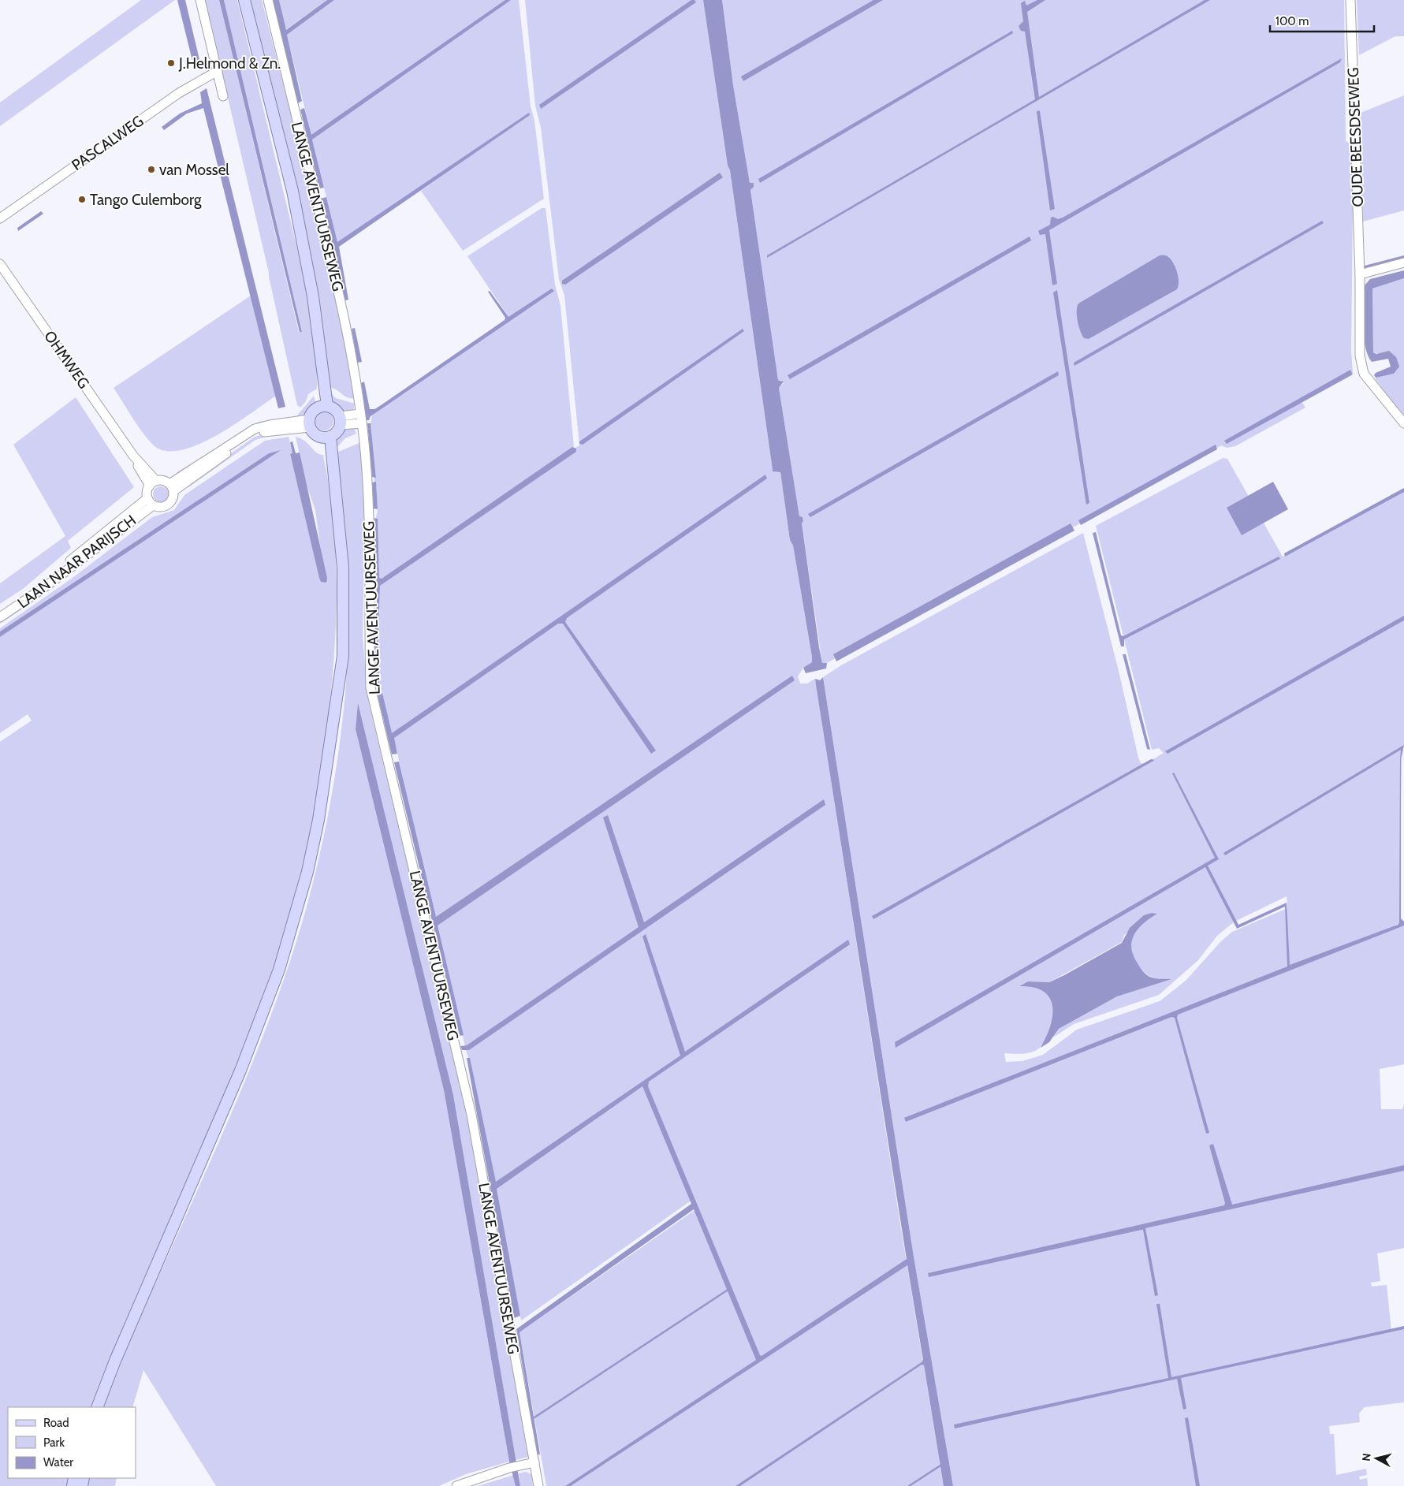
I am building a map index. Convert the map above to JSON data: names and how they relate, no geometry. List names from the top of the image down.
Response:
{
  "streets": {
    "street": [
      "OUDE BEESDSEWEG",
      "PASCALWEG",
      "LANGE AVENTUURSEWEG",
      "OHMWEG",
      "LAAN NAAR PARIJSCH"
    ]
  },
  "crossings": [
    ["OHMWEG", "LAAN NAAR PARIJSCH"]
  ],
  "places": ["J.Helmond & Zn.", "van Mossel", "Tango Culemborg"],
  "legend": ["Road", "Park", "Water"],
  "scale_bar": "100 m",
  "north": "left"
}
